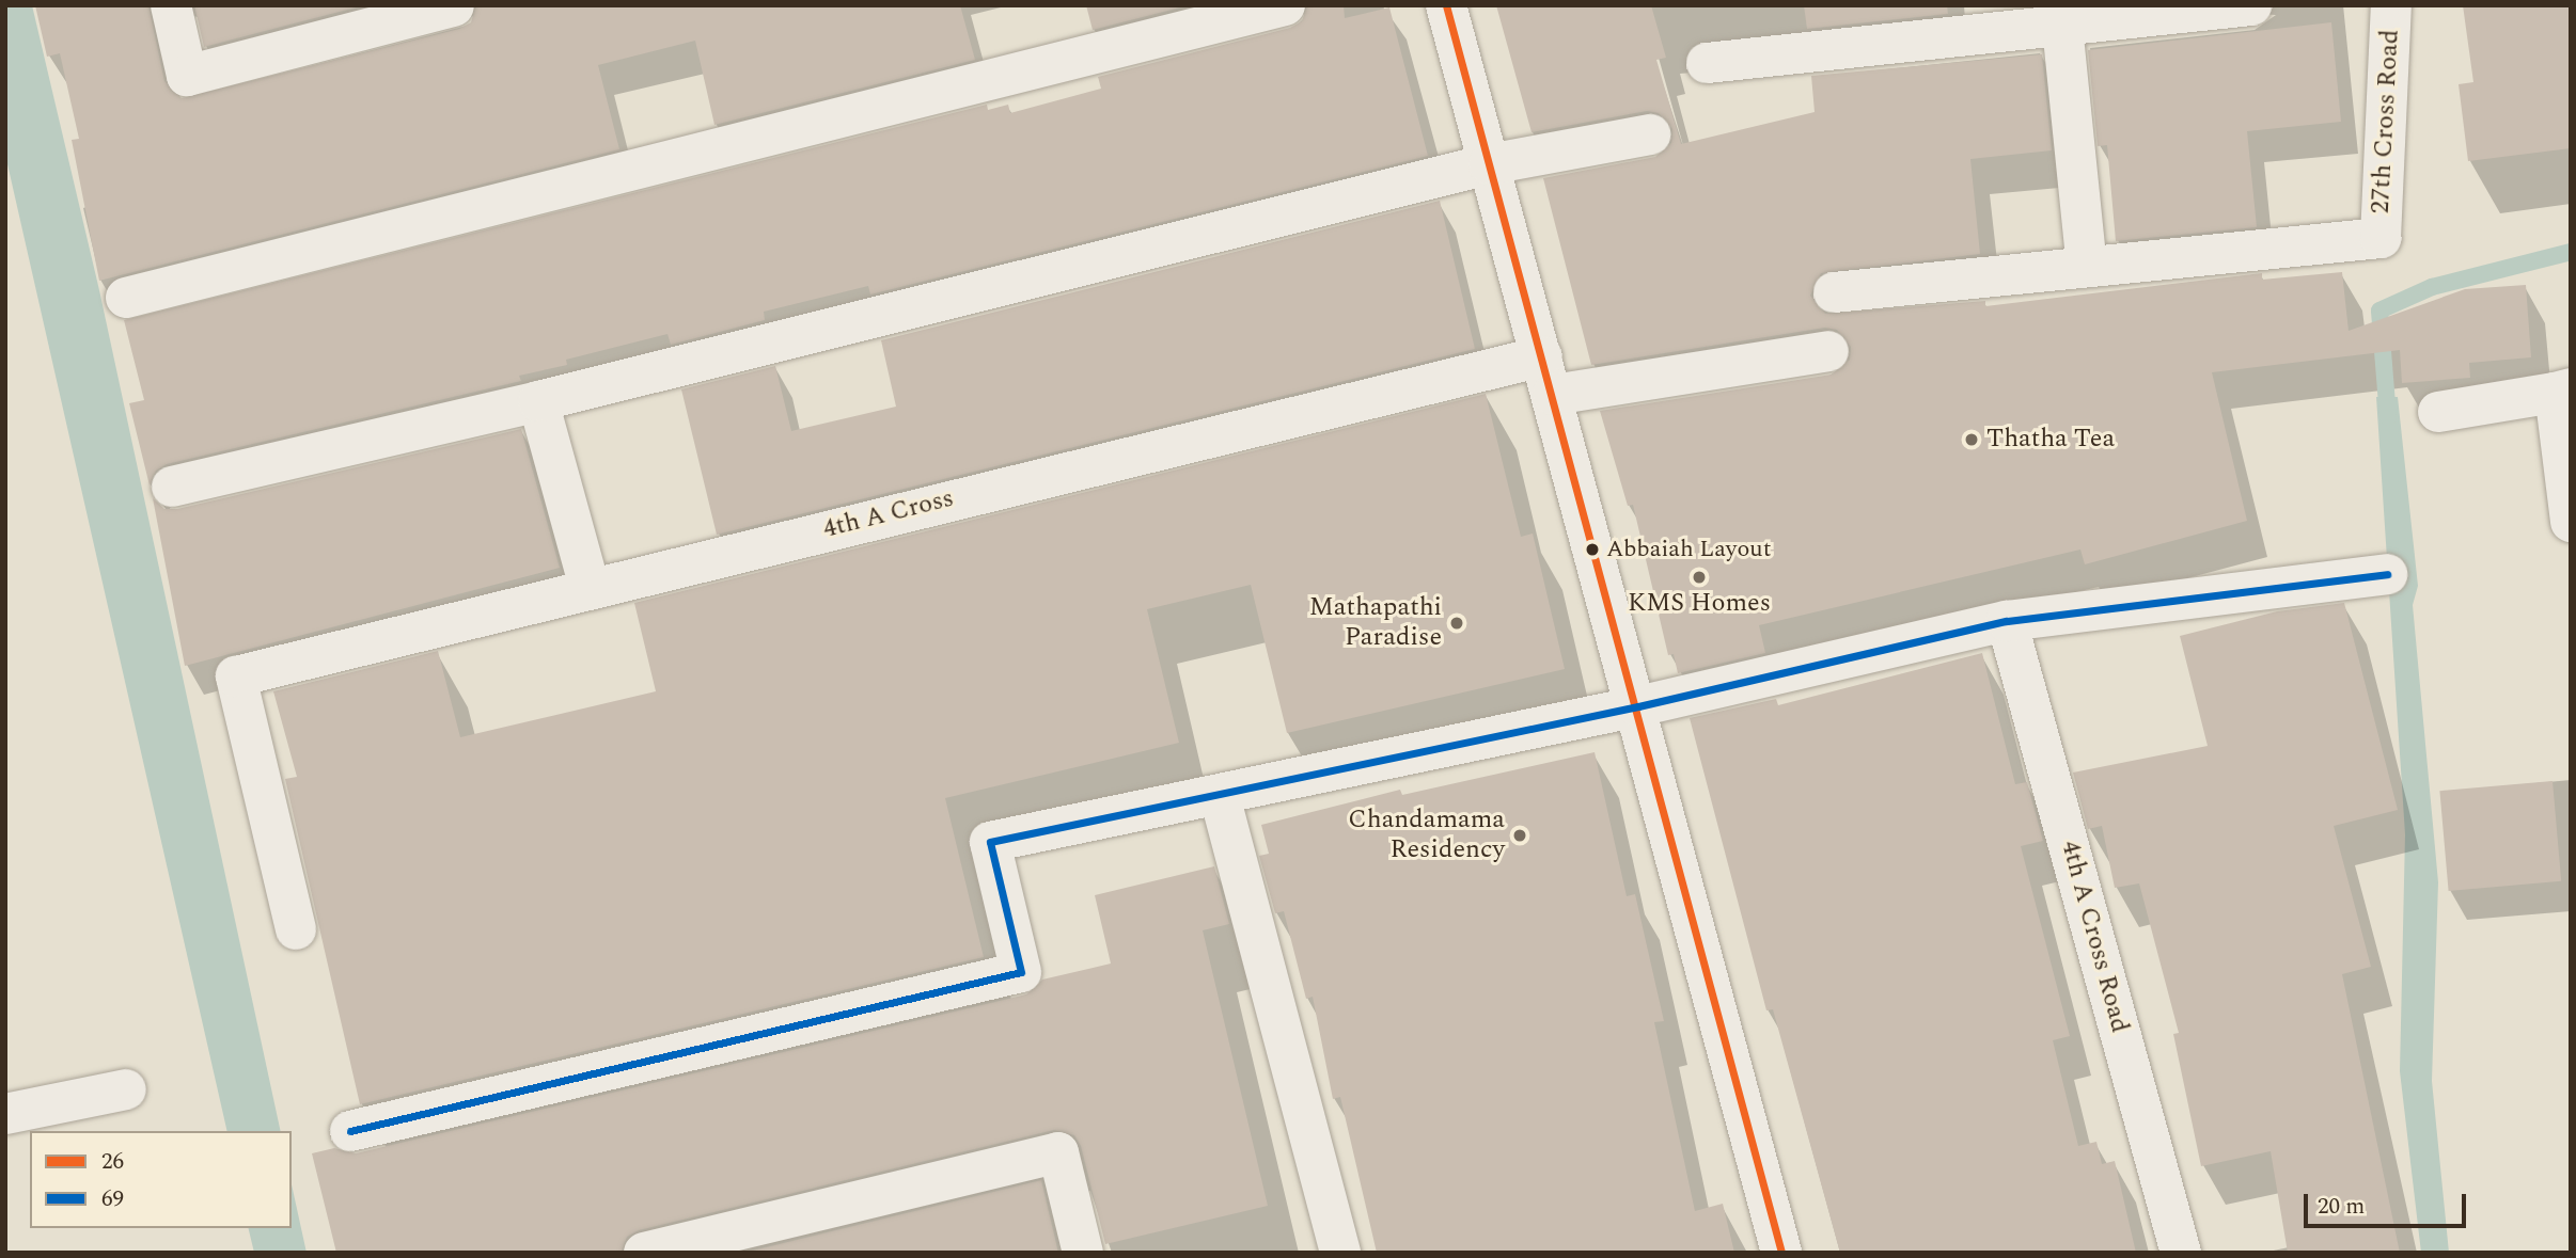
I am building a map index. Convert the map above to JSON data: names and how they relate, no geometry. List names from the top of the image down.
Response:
{
  "streets": {
    "street": ["27th Cross Road", "4th A Cross", "4th A Cross Road"]
  },
  "places": [
    "Thatha Tea",
    "Abbaiah Layout",
    "KMS Homes",
    "Mathapathi Paradise",
    "Chandamama Residency"
  ],
  "lines": ["transit line 26", "transit line 69"],
  "legend": ["26", "69"],
  "scale_bar": "20 m"
}
